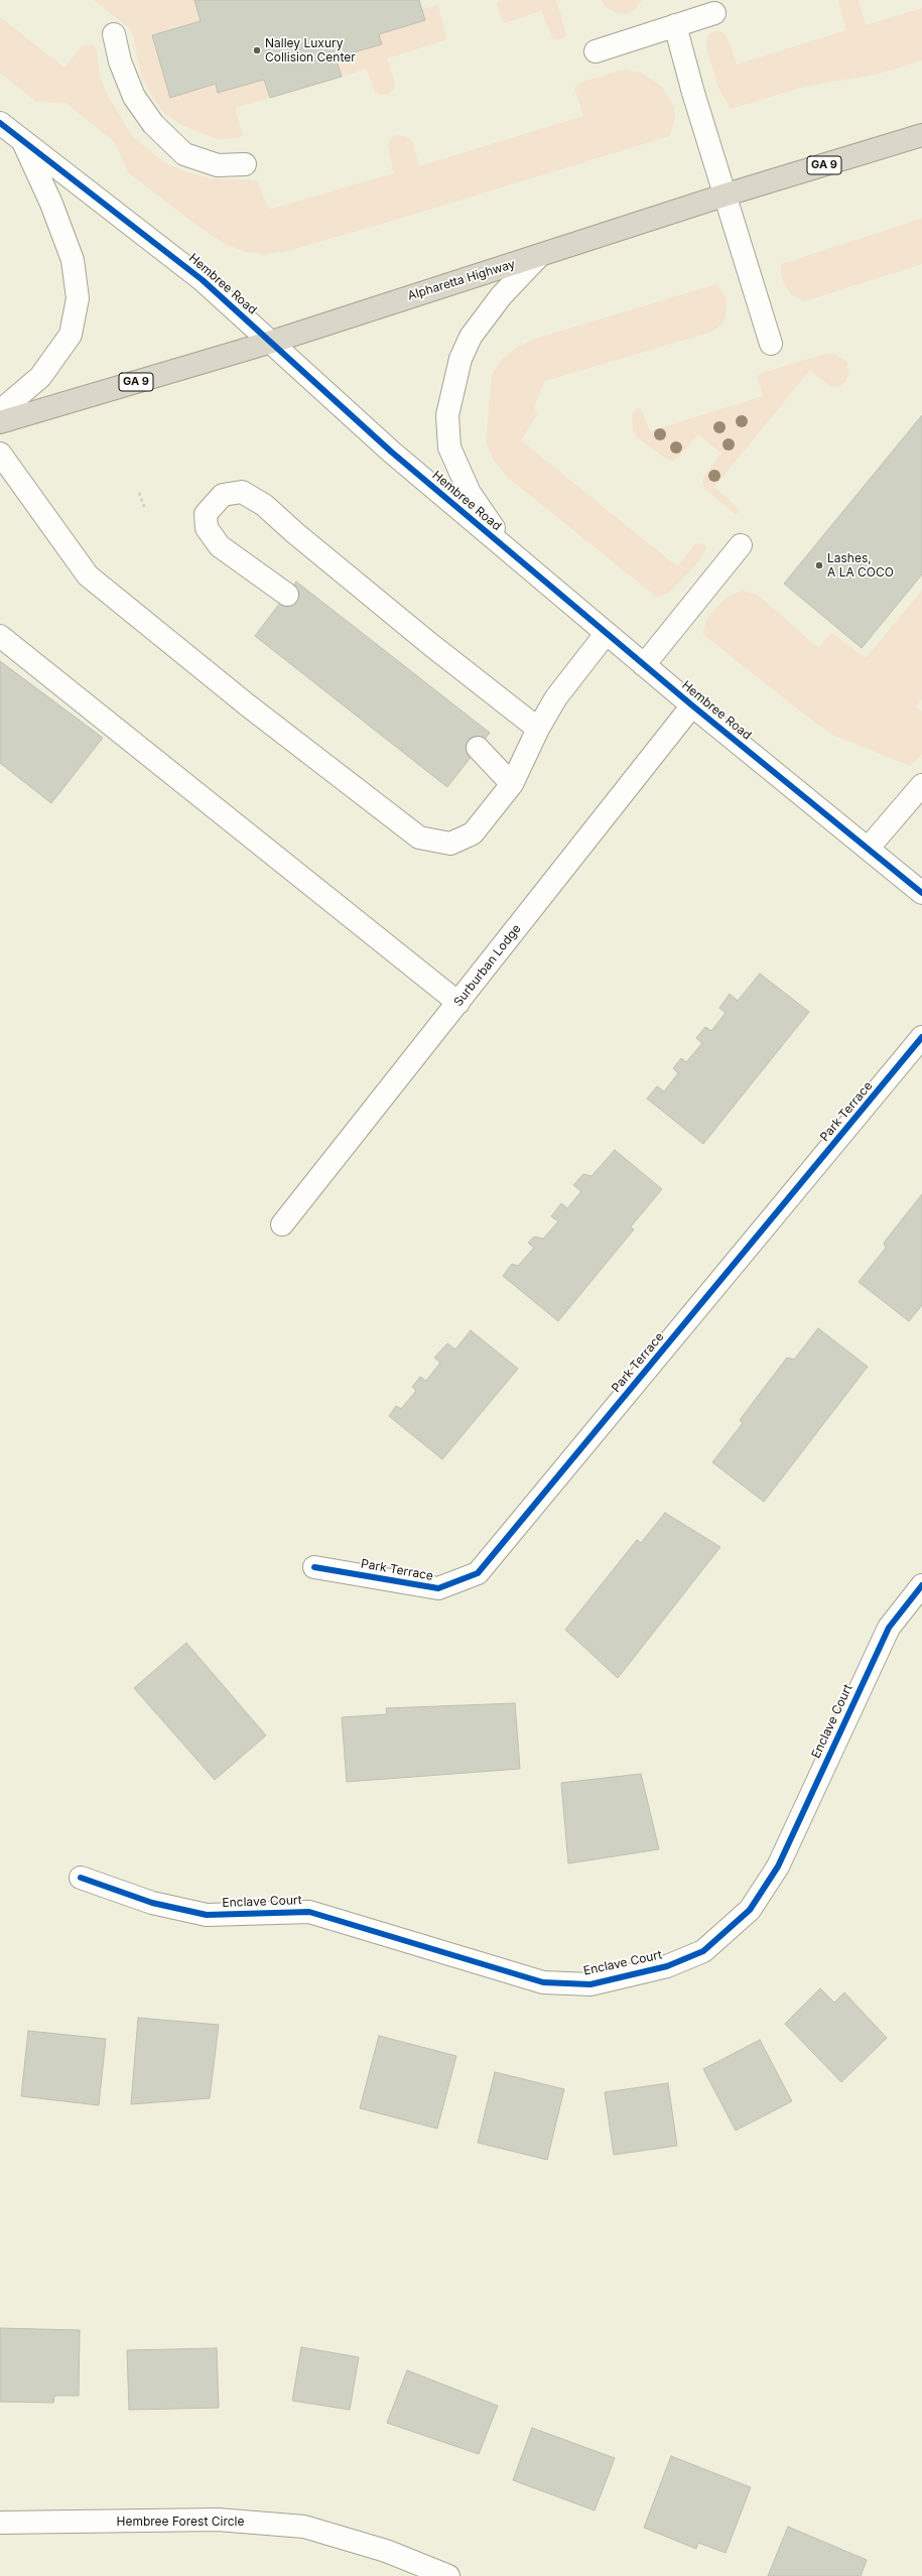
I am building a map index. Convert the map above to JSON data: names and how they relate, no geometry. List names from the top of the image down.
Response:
{
  "streets": {
    "highway": ["GA 9", "Alpharetta Highway"],
    "street": [
      "Hembree Road",
      "Surburban Lodge",
      "Park Terrace",
      "Enclave Court",
      "Hembree Forest Circle"
    ]
  },
  "crossings": [
    ["Alpharetta Highway", "Hembree Road"],
    ["Hembree Road", "Surburban Lodge"]
  ],
  "places": ["Nalley Luxury Collision Center", "Lashes, A LA COCO"]
}
